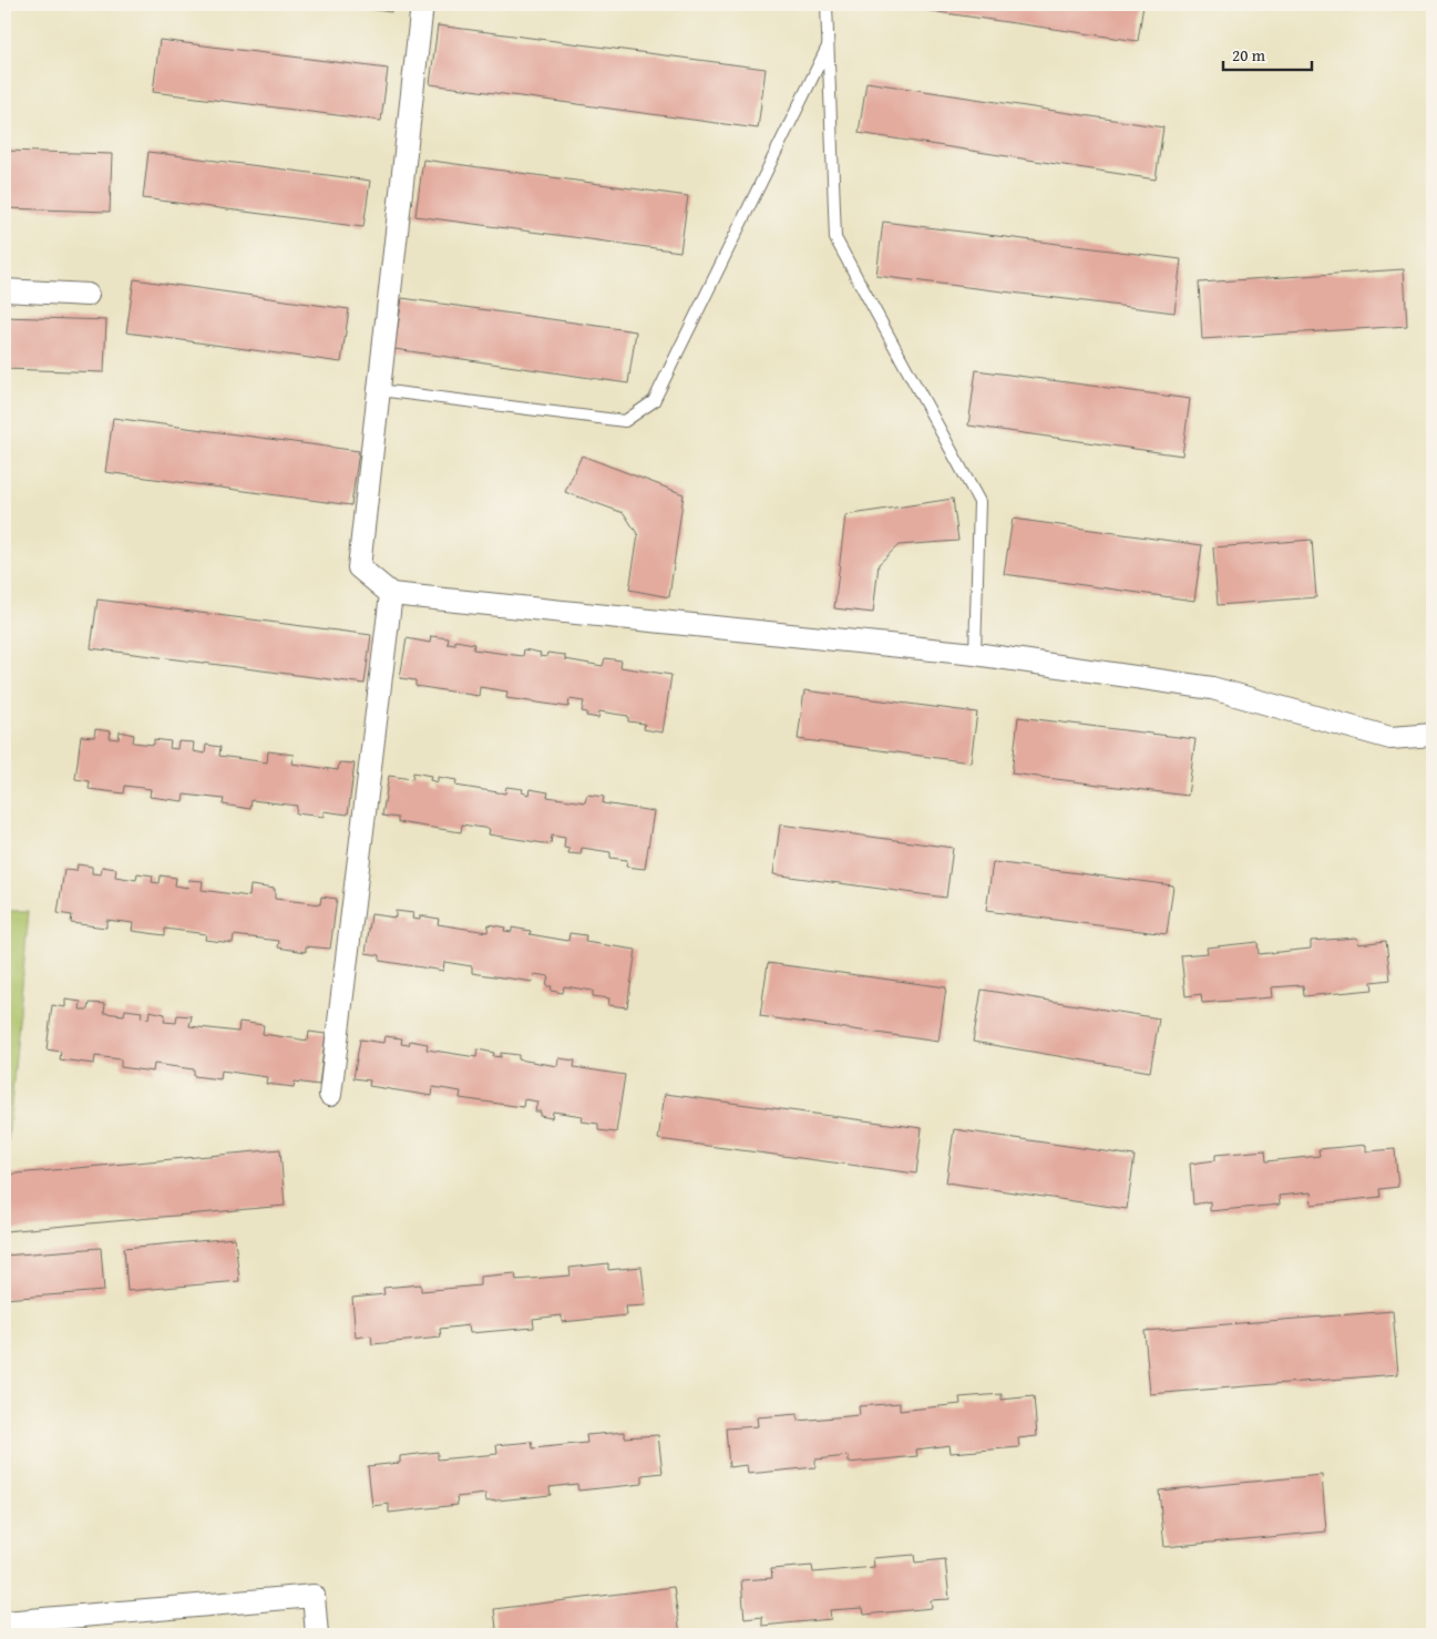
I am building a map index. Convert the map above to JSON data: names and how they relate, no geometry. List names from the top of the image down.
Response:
{
  "scale_bar": "20 m"
}
